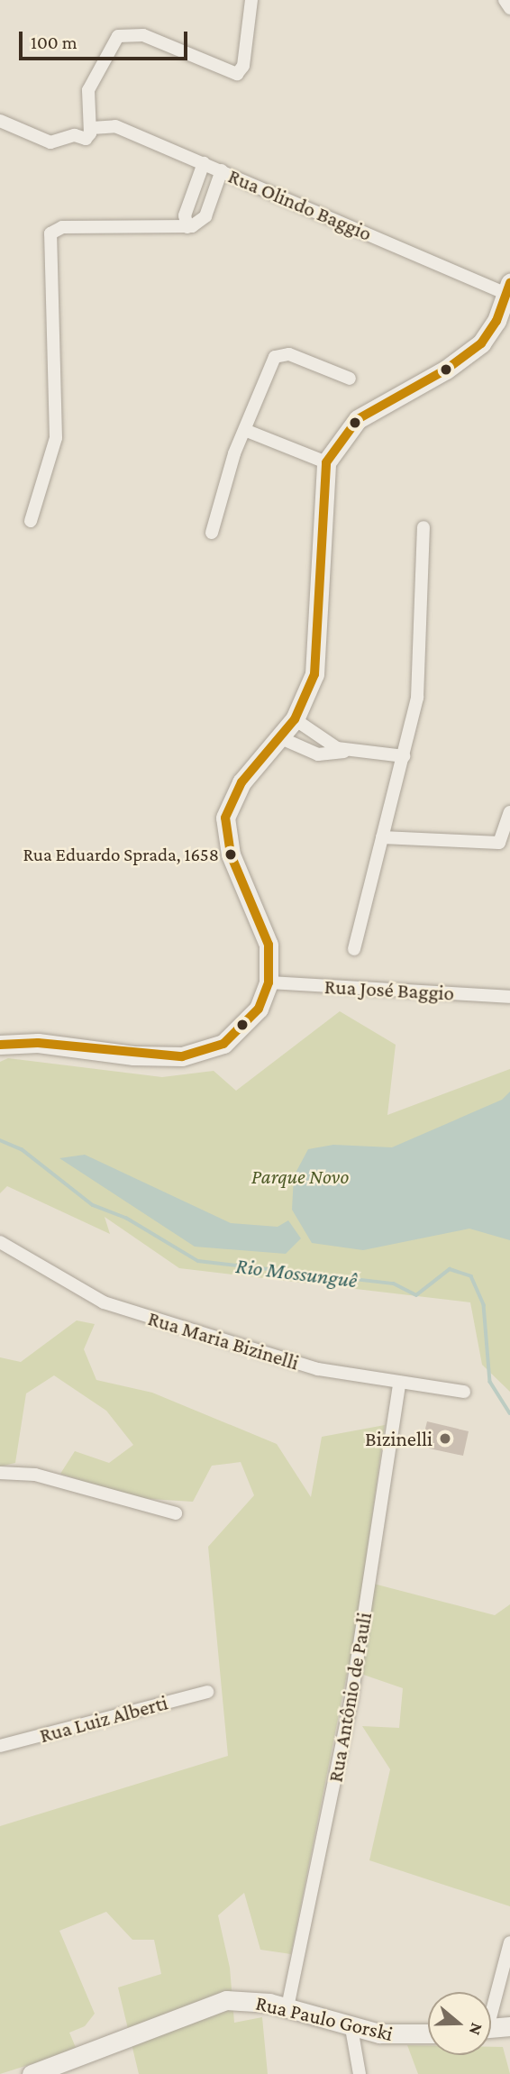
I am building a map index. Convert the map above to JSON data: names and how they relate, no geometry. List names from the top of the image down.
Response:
{
  "streets": {
    "main road": ["Rua Paulo Gorski"],
    "street": [
      "Rua Olindo Baggio",
      "Rua José Baggio",
      "Rua Maria Bizinelli",
      "Rua Antônio de Pauli",
      "Rua Luiz Alberti"
    ]
  },
  "crossings": [
    ["Rua Maria Bizinelli", "Rua Antônio de Pauli"],
    ["Rua Antônio de Pauli", "Rua Paulo Gorski"]
  ],
  "water": ["Rio Mossunguê"],
  "parks": ["Parque Novo"],
  "places": ["Rua Eduardo Sprada, 1658", "Bizinelli"],
  "scale_bar": "100 m",
  "north": "right"
}
